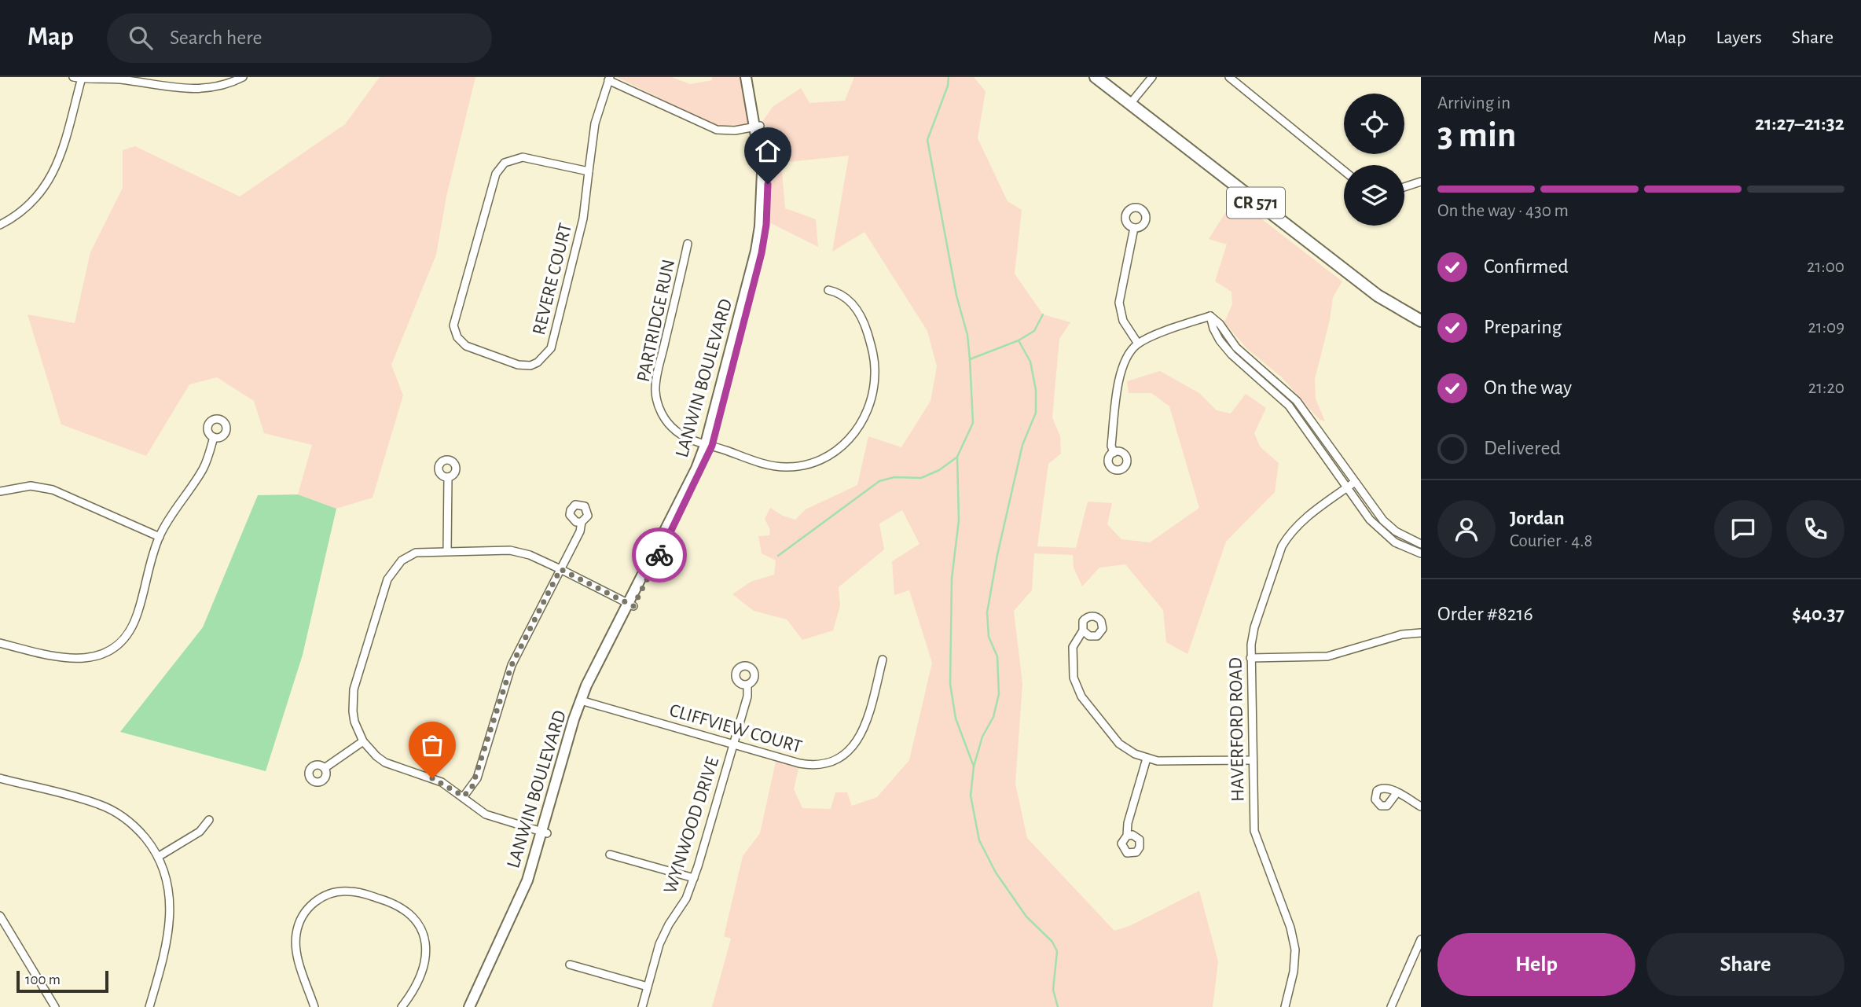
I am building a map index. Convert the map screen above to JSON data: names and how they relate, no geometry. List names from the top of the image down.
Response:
{
  "streets": {
    "main road": ["CR 571"],
    "street": [
      "REVERE COURT",
      "PARTRIDGE RUN",
      "LANWIN BOULEVARD",
      "CLIFFVIEW COURT",
      "HAVERFORD ROAD",
      "WYNWOOD DRIVE"
    ]
  },
  "crossings": [
    ["PARTRIDGE RUN", "LANWIN BOULEVARD"],
    ["LANWIN BOULEVARD", "CLIFFVIEW COURT"],
    ["CLIFFVIEW COURT", "WYNWOOD DRIVE"]
  ],
  "scale_bar": "100 m",
  "page": {
    "header": "Map",
    "search": "Search here",
    "nav": ["Map", "Layers", "Share"],
    "heading": ["3 min", "Arriving in", "21:27–21:32"],
    "panel": [
      "Jordan",
      "Courier · 4.8",
      "Order #8216",
      "$40.37"
    ],
    "bar": "On the way · 430 m",
    "list": [
      ["Confirmed", "21:00"],
      ["Preparing", "21:09"],
      ["On the way", "21:20"],
      "Delivered"
    ],
    "buttons": ["Help", "Share"],
    "scale": "100 m"
  }
}
